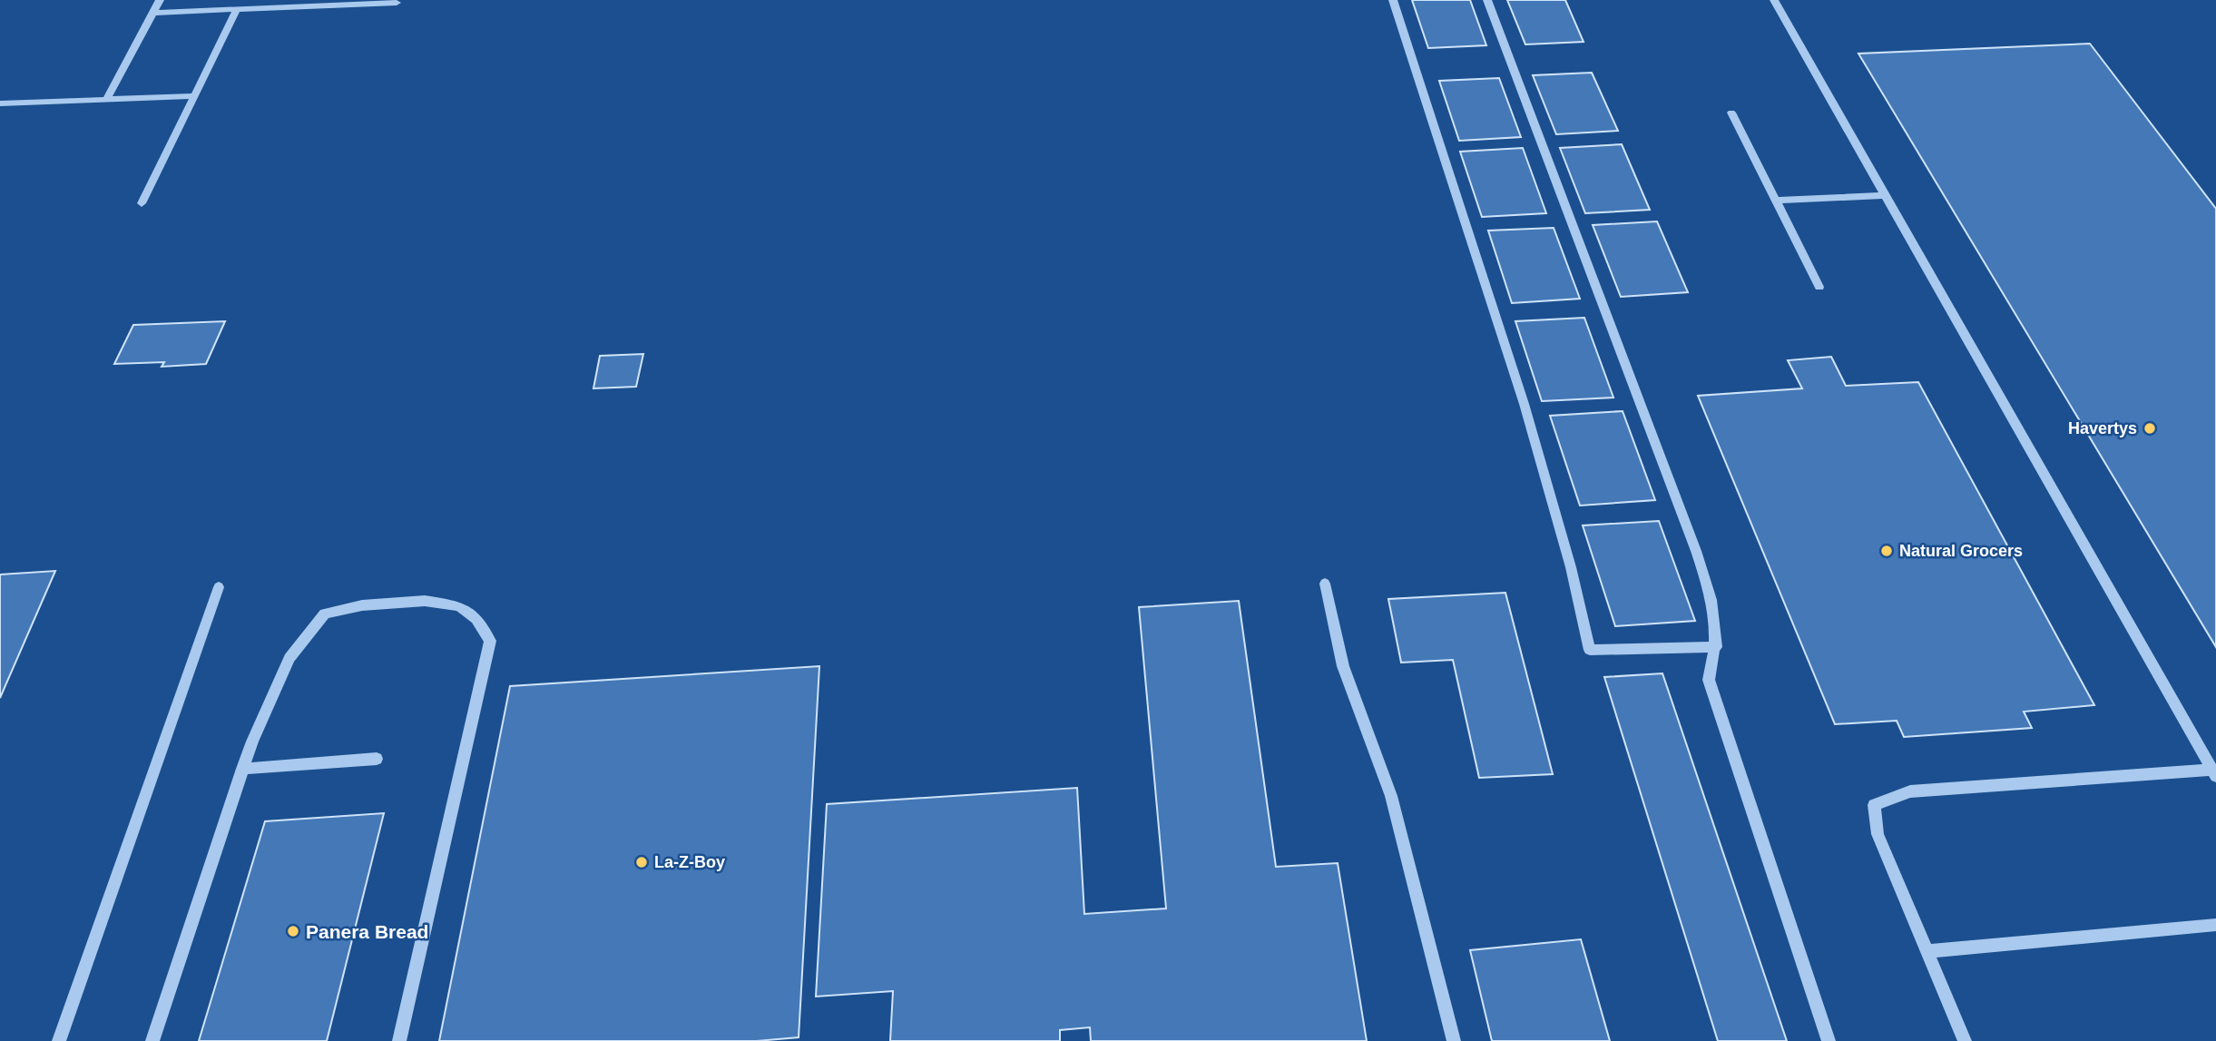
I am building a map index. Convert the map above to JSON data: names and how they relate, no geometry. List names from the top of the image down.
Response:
{
  "places": [
    "Havertys",
    "Natural Grocers",
    "La-Z-Boy",
    "Panera Bread"
  ]
}
